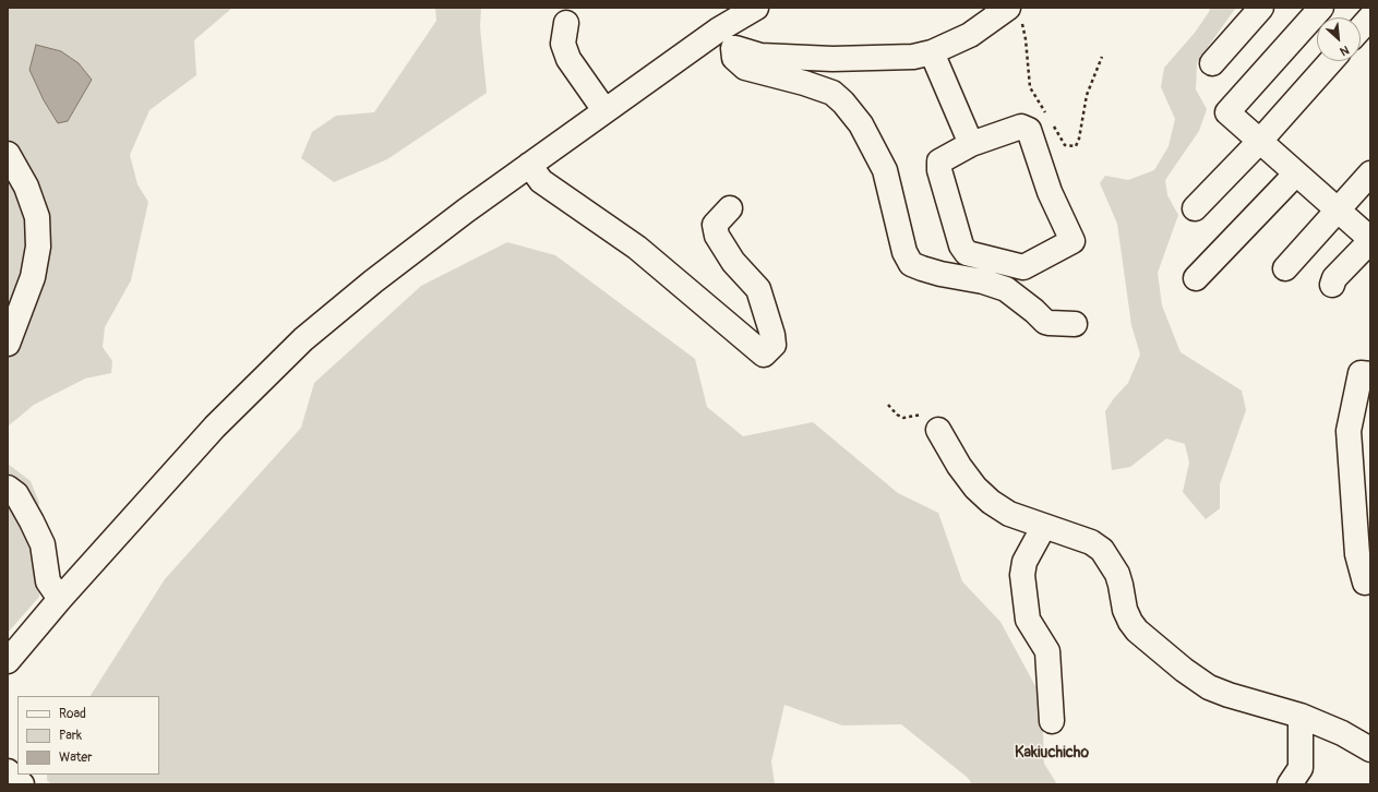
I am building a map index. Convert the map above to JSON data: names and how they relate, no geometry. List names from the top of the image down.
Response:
{
  "districts": ["Kakiuchicho"],
  "legend": ["Road", "Park", "Water"],
  "north": "bottom right"
}
